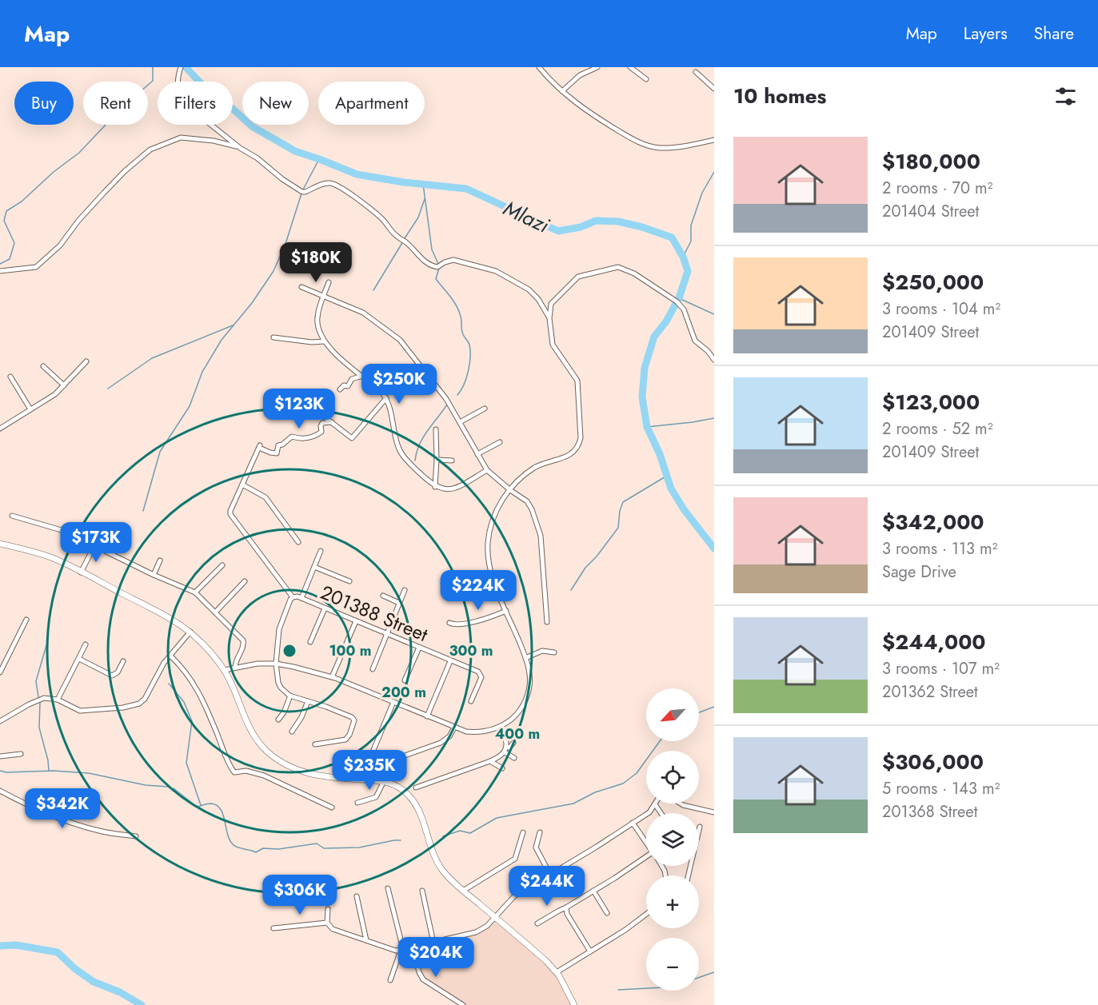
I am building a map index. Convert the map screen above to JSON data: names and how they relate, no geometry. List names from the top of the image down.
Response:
{
  "streets": {
    "street": ["201388 Street"]
  },
  "water": ["Mlazi"],
  "north": "bottom left",
  "page": {
    "header": "Map",
    "nav": ["Map", "Layers", "Share"],
    "heading": "10 homes",
    "chip": [
      "Buy",
      "Rent",
      "Filters",
      "New",
      "Apartment"
    ],
    "list": [
      {
        "name": "$180,000",
        "note": "2 rooms · 70 m² · 201404 Street"
      },
      {
        "name": "$250,000",
        "note": "3 rooms · 104 m² · 201409 Street"
      },
      {
        "name": "$123,000",
        "note": "2 rooms · 52 m² · 201409 Street"
      },
      {
        "name": "$342,000",
        "note": "3 rooms · 113 m² · Sage Drive"
      },
      {
        "name": "$244,000",
        "note": "3 rooms · 107 m² · 201362 Street"
      },
      {
        "name": "$306,000",
        "note": "5 rooms · 143 m² · 201368 Street"
      }
    ],
    "price": [
      "$180K",
      "$250K",
      "$123K",
      "$173K",
      "$224K",
      "$235K",
      "$342K",
      "$244K",
      "$306K",
      "$204K"
    ],
    "map_buttons": ["+", "−"]
  },
  "rings": [
    "100 m",
    "300 m",
    "200 m",
    "400 m"
  ]
}
